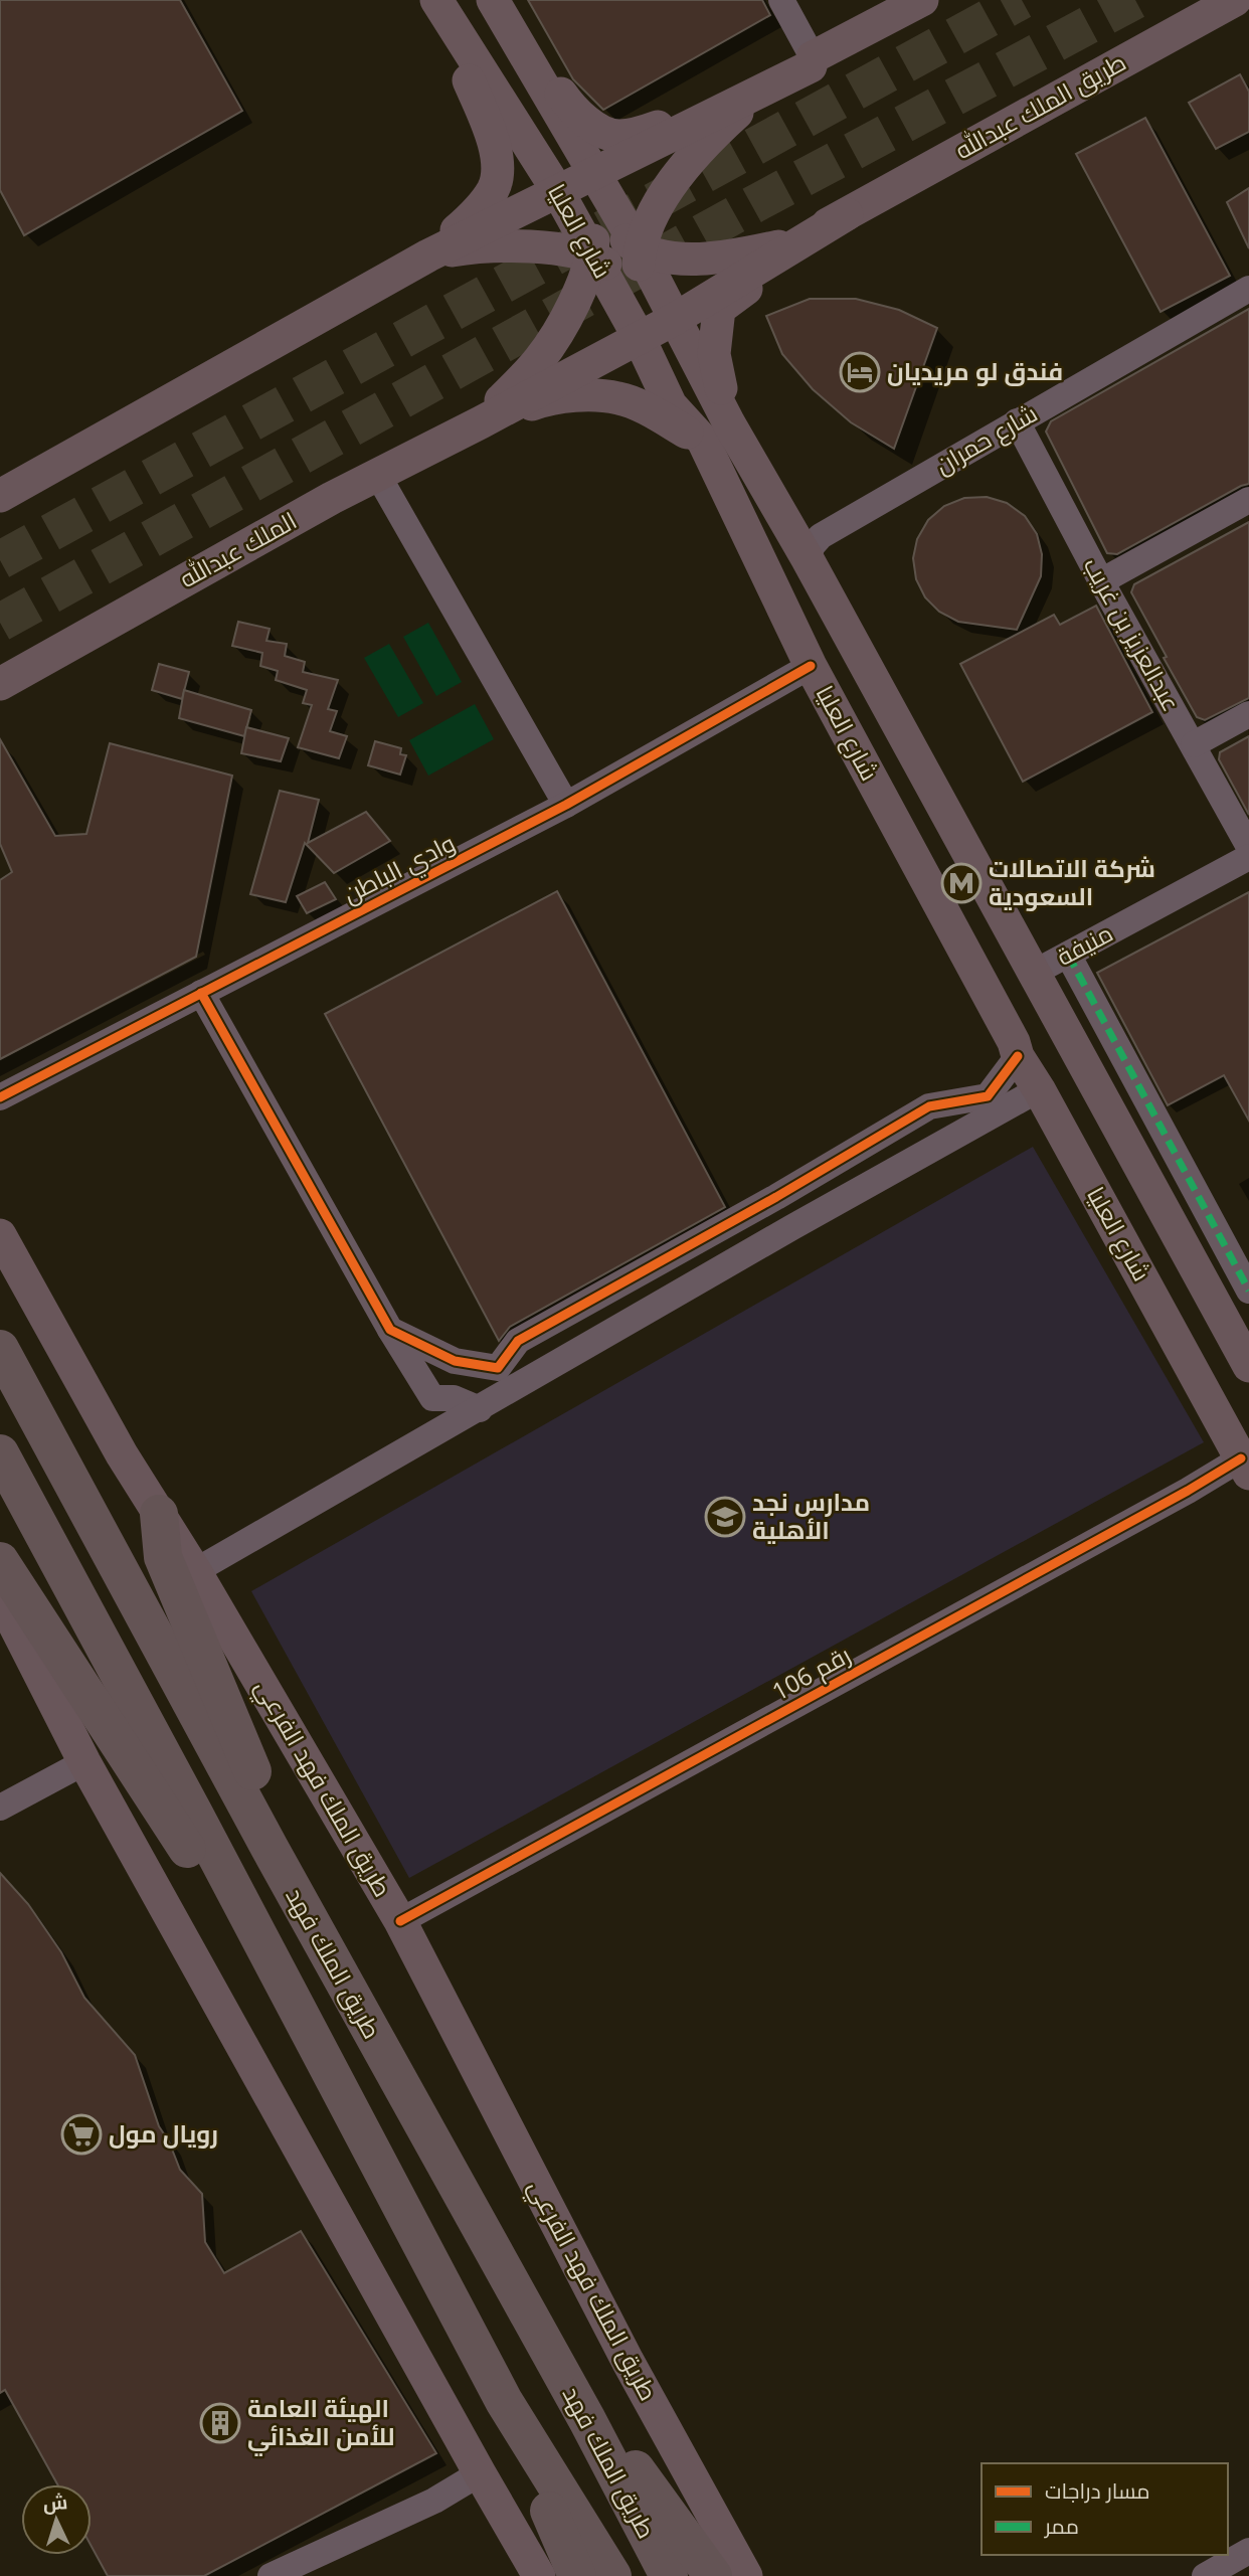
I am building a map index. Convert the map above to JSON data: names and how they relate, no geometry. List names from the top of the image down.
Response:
{
  "streets": {
    "highway": ["طريق الملك فهد"],
    "main road": [
      "طريق الملك عبدالله",
      "شارع العليا",
      "الملك عبدالله",
      "طريق الملك فهد الفرعي"
    ],
    "street": [
      "شارع حمران",
      "عبدالعزيز بن غريب",
      "وادي الباطن",
      "منيفة",
      "رقم 106"
    ]
  },
  "crossings": [
    ["شارع العليا", "شارع حمران"],
    ["شارع العليا", "وادي الباطن"],
    ["شارع العليا", "منيفة"],
    ["شارع العليا", "رقم 106"],
    ["شارع حمران", "عبدالعزيز بن غريب"],
    ["رقم 106", "طريق الملك فهد الفرعي"]
  ],
  "places": {
    "hotel": ["فندق لو مريديان"],
    "metro station": ["شركة الاتصالات السعودية"],
    "school or university": ["مدارس نجد الأهلية"],
    "supermarket": ["رويال مول"],
    "building": ["الهيئة العامة للأمن الغذائي"]
  },
  "legend": ["مسار دراجات", "ممر"],
  "north": "top"
}
